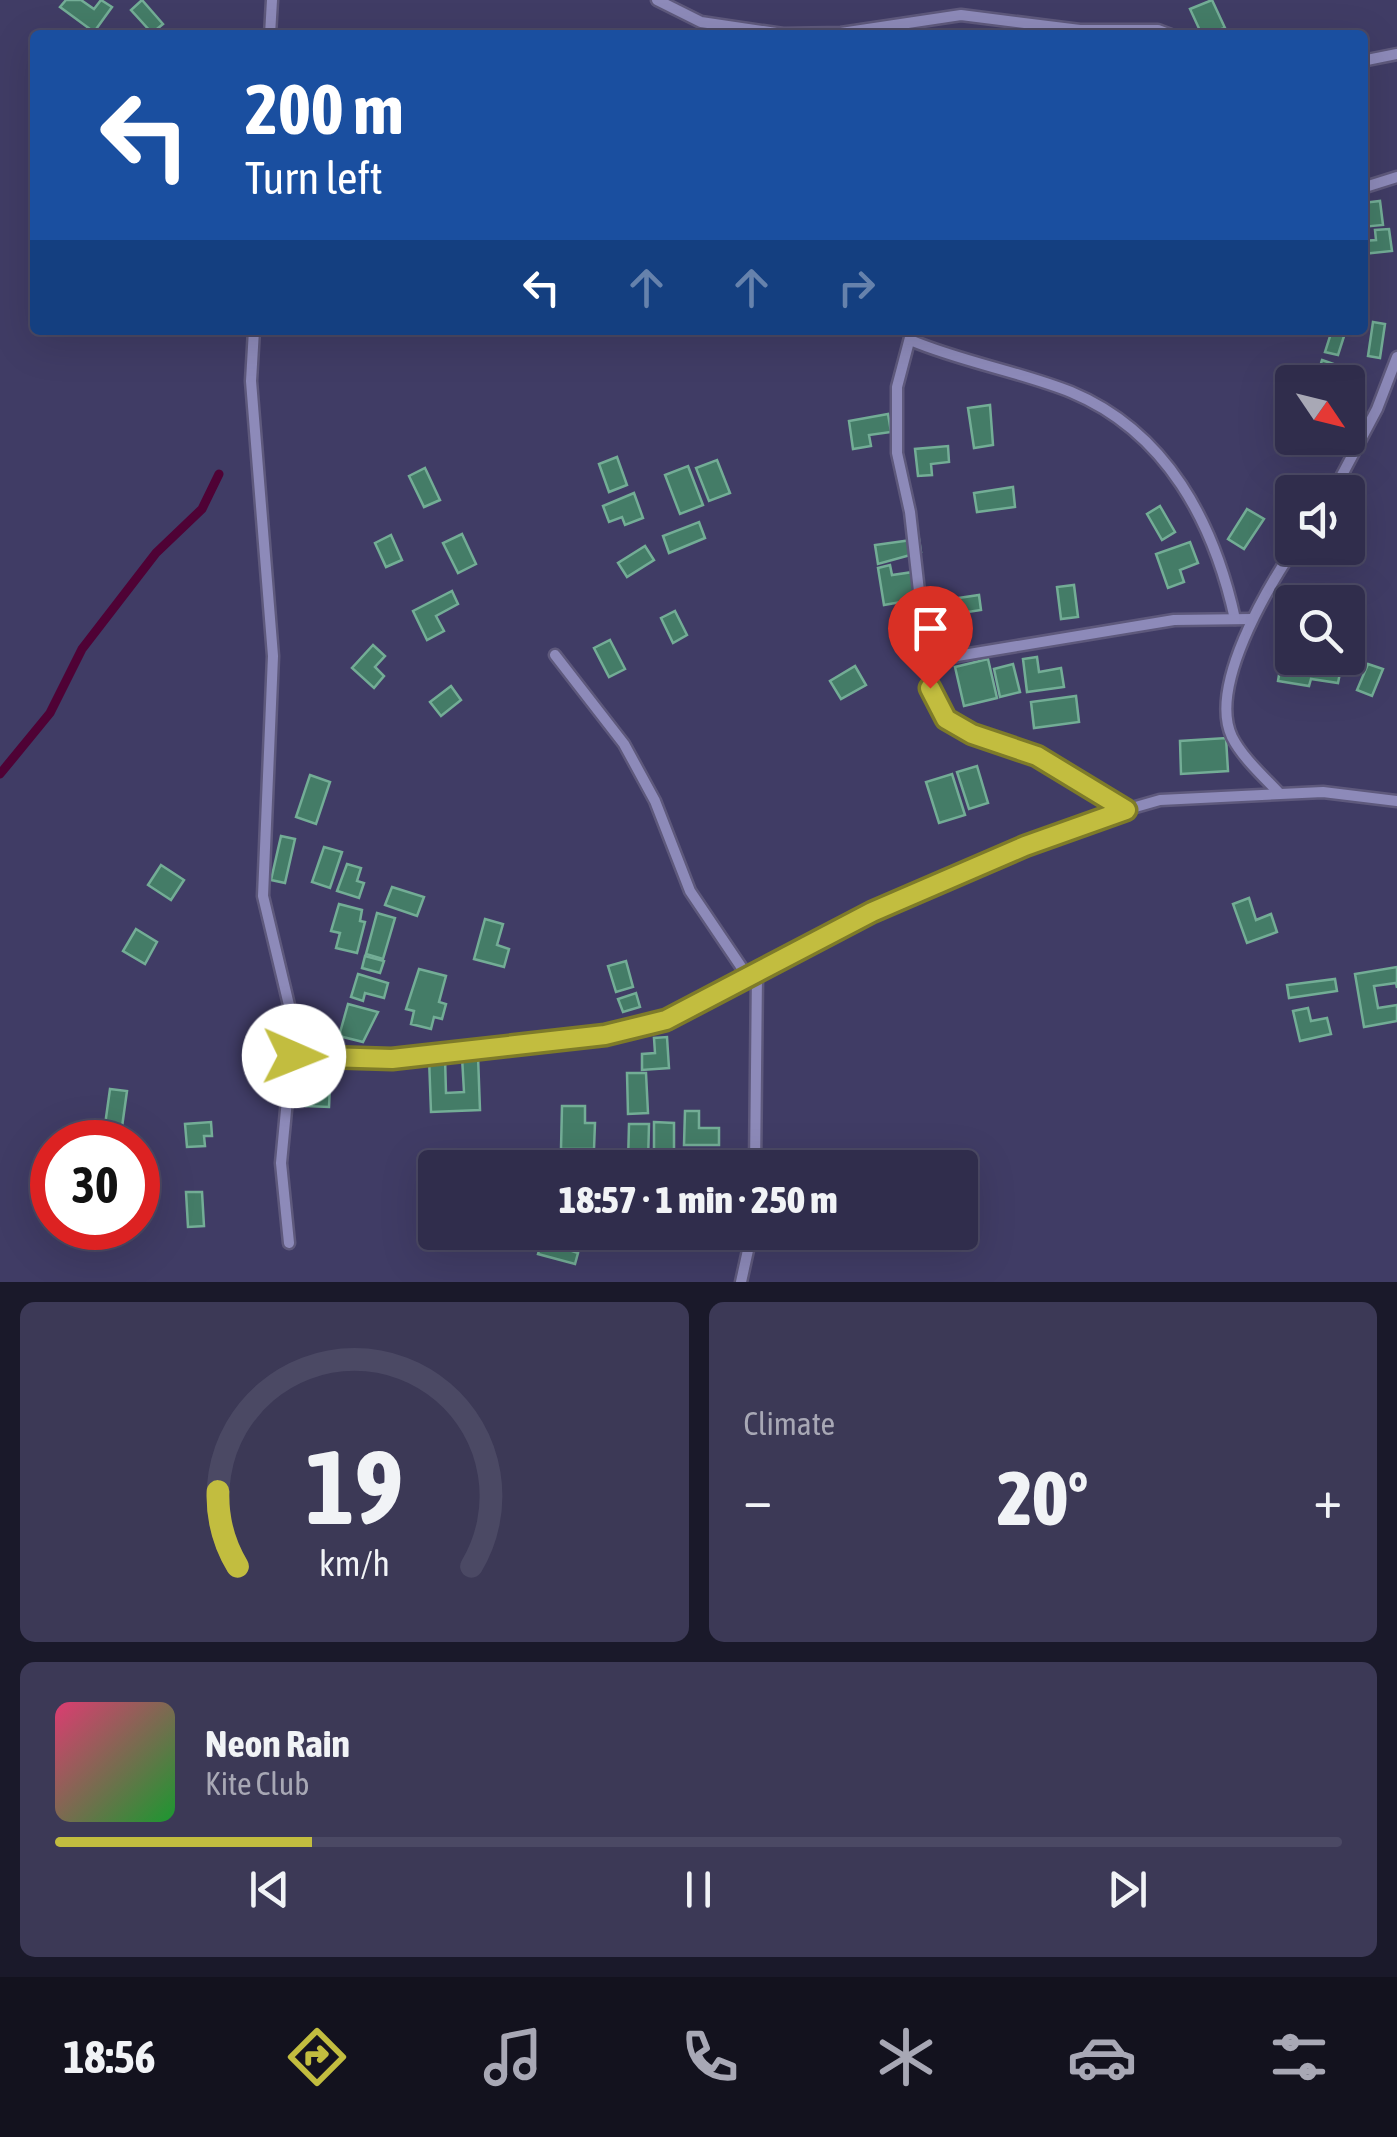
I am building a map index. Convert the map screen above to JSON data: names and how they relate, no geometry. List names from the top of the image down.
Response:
{
  "north": "bottom right",
  "page": {
    "turn": ["200 m", "Turn left"],
    "limit": "30",
    "trip": "18:57 · 1 min · 250 m",
    "tile": "Climate",
    "heat": ["−", "20°", "+"],
    "song": ["Neon Rain", "Kite Club"],
    "tabs": "18:56",
    "gauge": ["19", "km/h"]
  }
}
